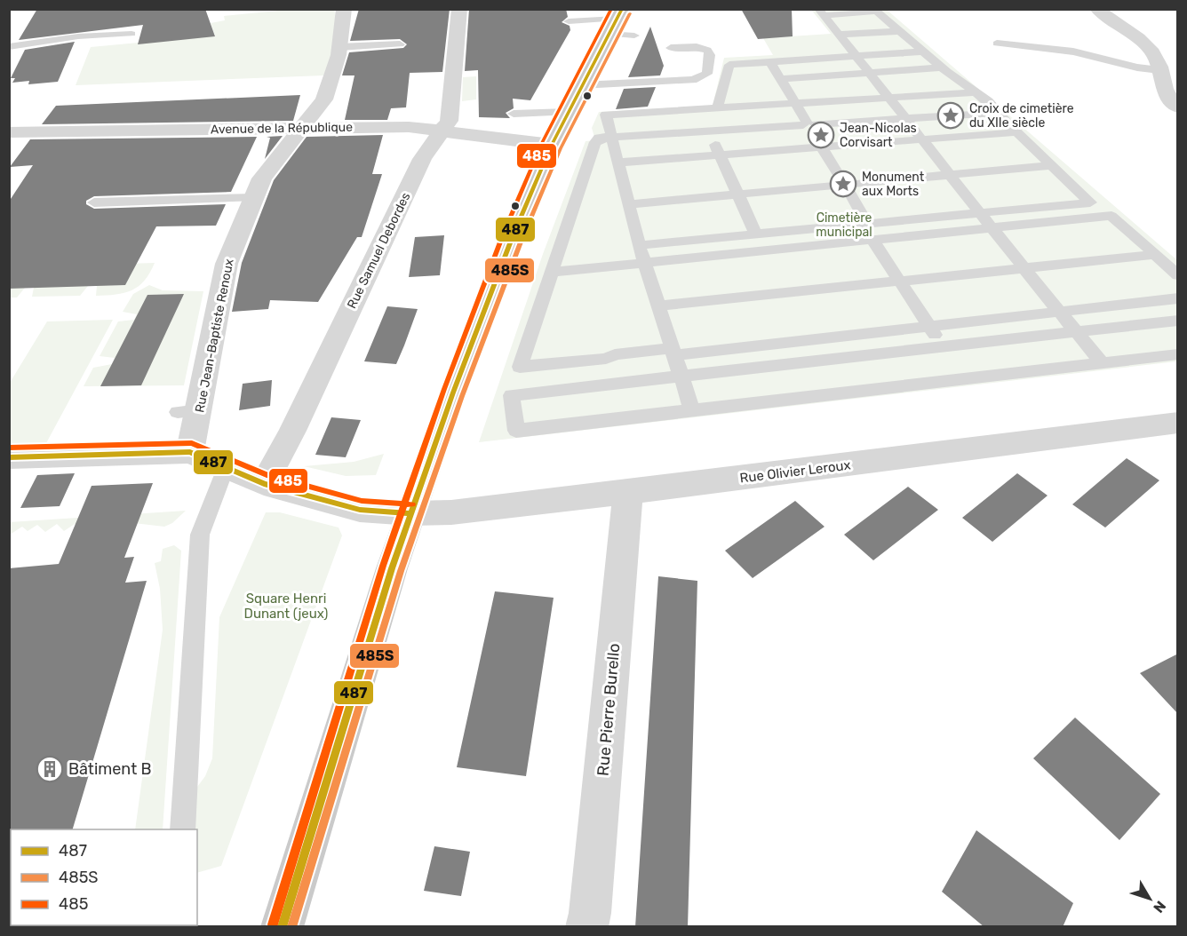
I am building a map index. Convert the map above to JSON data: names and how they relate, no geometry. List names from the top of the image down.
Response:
{
  "streets": {
    "street": [
      "Avenue de la République",
      "Rue Samuel Debordes",
      "Rue Jean-Baptiste Renoux",
      "Rue Olivier Leroux",
      "Rue Pierre Burello"
    ]
  },
  "crossings": [
    ["Avenue de la République", "Rue Samuel Debordes"],
    ["Avenue de la République", "Rue Jean-Baptiste Renoux"],
    ["Rue Samuel Debordes", "Rue Olivier Leroux"],
    ["Rue Olivier Leroux", "Rue Pierre Burello"]
  ],
  "parks": ["Cimetière municipal", "Square Henri Dunant (jeux)"],
  "places": {
    "place": ["Croix de cimetière du XIIe siècle", "Jean-Nicolas Corvisart", "Monument aux Morts"],
    "building": ["Bâtiment B"]
  },
  "lines": ["transit line 487", "transit line 485", "transit line 485S"],
  "legend": ["487", "485S", "485"],
  "north": "bottom right"
}
